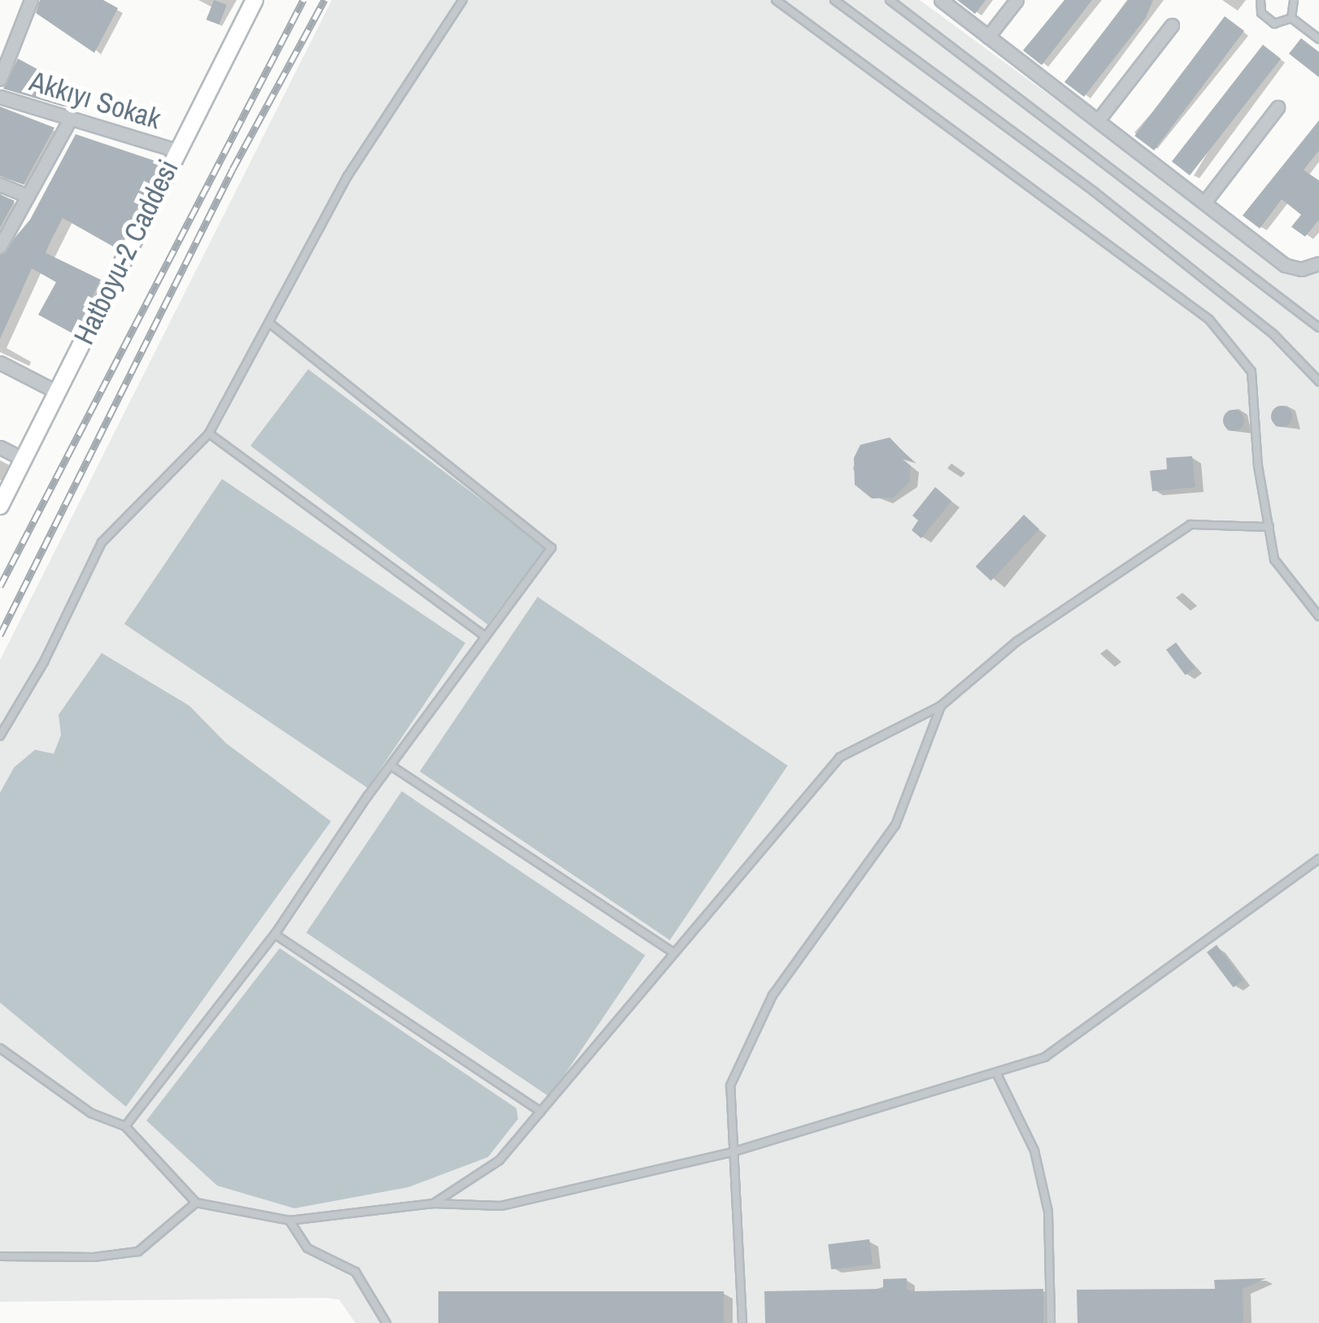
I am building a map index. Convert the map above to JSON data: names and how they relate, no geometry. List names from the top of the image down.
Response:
{
  "streets": {
    "main road": ["Hatboyu-2 Caddesi"],
    "street": ["Akkıyı Sokak"]
  },
  "crossings": [
    ["Akkıyı Sokak", "Hatboyu-2 Caddesi"]
  ]
}
